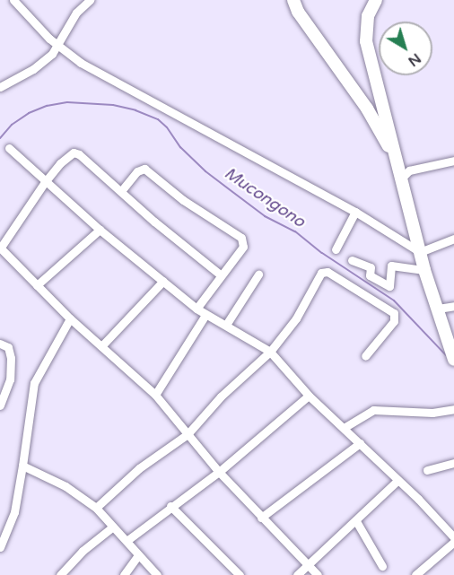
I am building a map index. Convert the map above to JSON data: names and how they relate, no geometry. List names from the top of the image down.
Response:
{
  "water": ["Mucongono"],
  "north": "bottom right"
}
